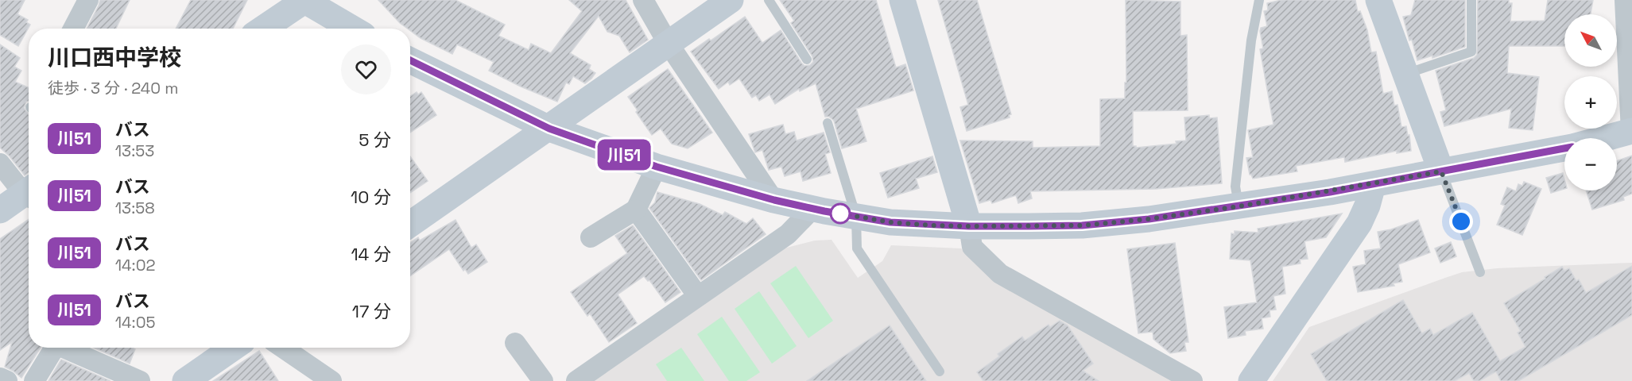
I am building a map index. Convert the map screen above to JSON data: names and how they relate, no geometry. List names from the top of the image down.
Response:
{
  "lines": ["bus line 川51"],
  "north": "top left",
  "page": {
    "on_map": "川51",
    "map_buttons": ["+", "−"],
    "heading": ["川口西中学校", "徒歩 · 3 分 · 240 m"],
    "list": [
      {
        "mark": "川51",
        "name": "バス",
        "note": "13:53",
        "value": "5 分"
      },
      {
        "mark": "川51",
        "name": "バス",
        "note": "13:58",
        "value": "10 分"
      },
      {
        "mark": "川51",
        "name": "バス",
        "note": "14:02",
        "value": "14 分"
      },
      {
        "mark": "川51",
        "name": "バス",
        "note": "14:05",
        "value": "17 分"
      }
    ]
  }
}
